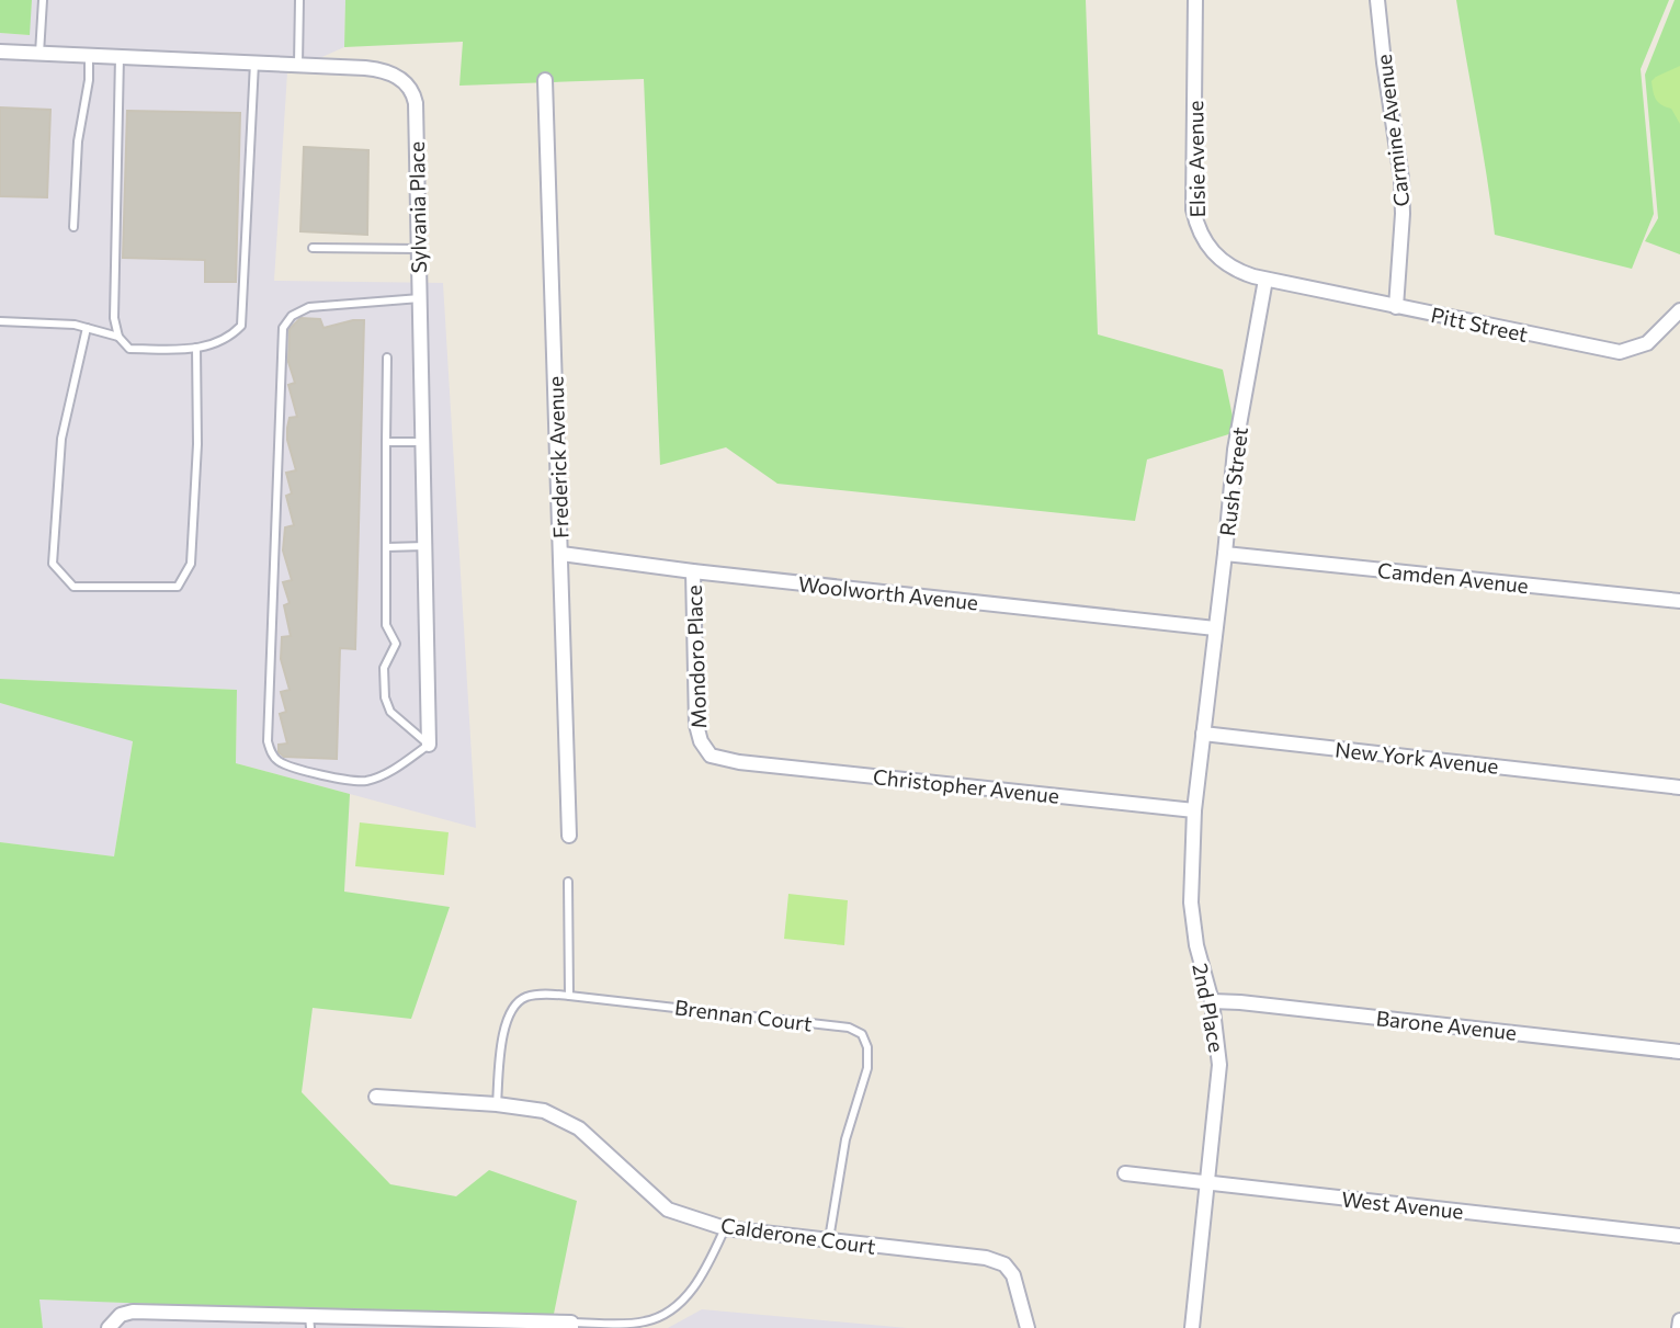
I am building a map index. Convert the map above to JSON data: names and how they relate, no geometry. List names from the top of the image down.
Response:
{
  "streets": {
    "street": [
      "Carmine Avenue",
      "Elsie Avenue",
      "Sylvania Place",
      "Pitt Street",
      "Frederick Avenue",
      "Rush Street",
      "Camden Avenue",
      "Woolworth Avenue",
      "Mondoro Place",
      "New York Avenue",
      "Christopher Avenue",
      "2nd Place",
      "Barone Avenue",
      "West Avenue",
      "Calderone Court"
    ],
    "lane": ["Brennan Court"]
  },
  "crossings": [
    ["Carmine Avenue", "Pitt Street"],
    ["Elsie Avenue", "Pitt Street"],
    ["Elsie Avenue", "Rush Street"],
    ["Pitt Street", "Rush Street"],
    ["Frederick Avenue", "Woolworth Avenue"],
    ["Rush Street", "Camden Avenue"],
    ["Rush Street", "Woolworth Avenue"],
    ["Rush Street", "New York Avenue"],
    ["Rush Street", "2nd Place"],
    ["Woolworth Avenue", "Mondoro Place"],
    ["Mondoro Place", "Christopher Avenue"],
    ["New York Avenue", "2nd Place"],
    ["Christopher Avenue", "2nd Place"],
    ["2nd Place", "Barone Avenue"],
    ["2nd Place", "West Avenue"],
    ["Brennan Court", "Calderone Court"]
  ]
}
